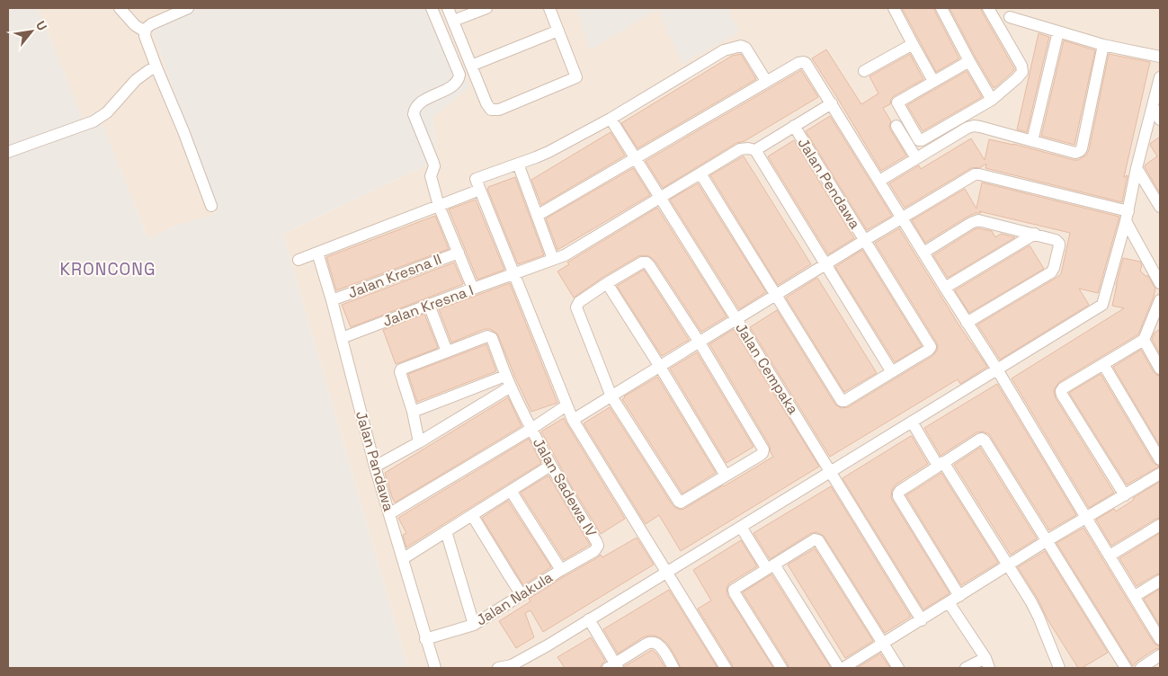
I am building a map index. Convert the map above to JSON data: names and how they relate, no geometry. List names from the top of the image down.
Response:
{
  "streets": {
    "street": [
      "Jalan Pendawa",
      "Jalan Kresna II",
      "Jalan Kresna I",
      "Jalan Cempaka",
      "Jalan Pandawa",
      "Jalan Sadewa IV",
      "Jalan Nakula"
    ]
  },
  "crossings": [
    ["Jalan Pendawa", "Jalan Kresna I"],
    ["Jalan Kresna II", "Jalan Pandawa"],
    ["Jalan Kresna I", "Jalan Cempaka"],
    ["Jalan Kresna I", "Jalan Pandawa"],
    ["Jalan Pandawa", "Jalan Nakula"],
    ["Jalan Sadewa IV", "Jalan Nakula"]
  ],
  "districts": ["KRONCONG"],
  "north": "top right"
}
